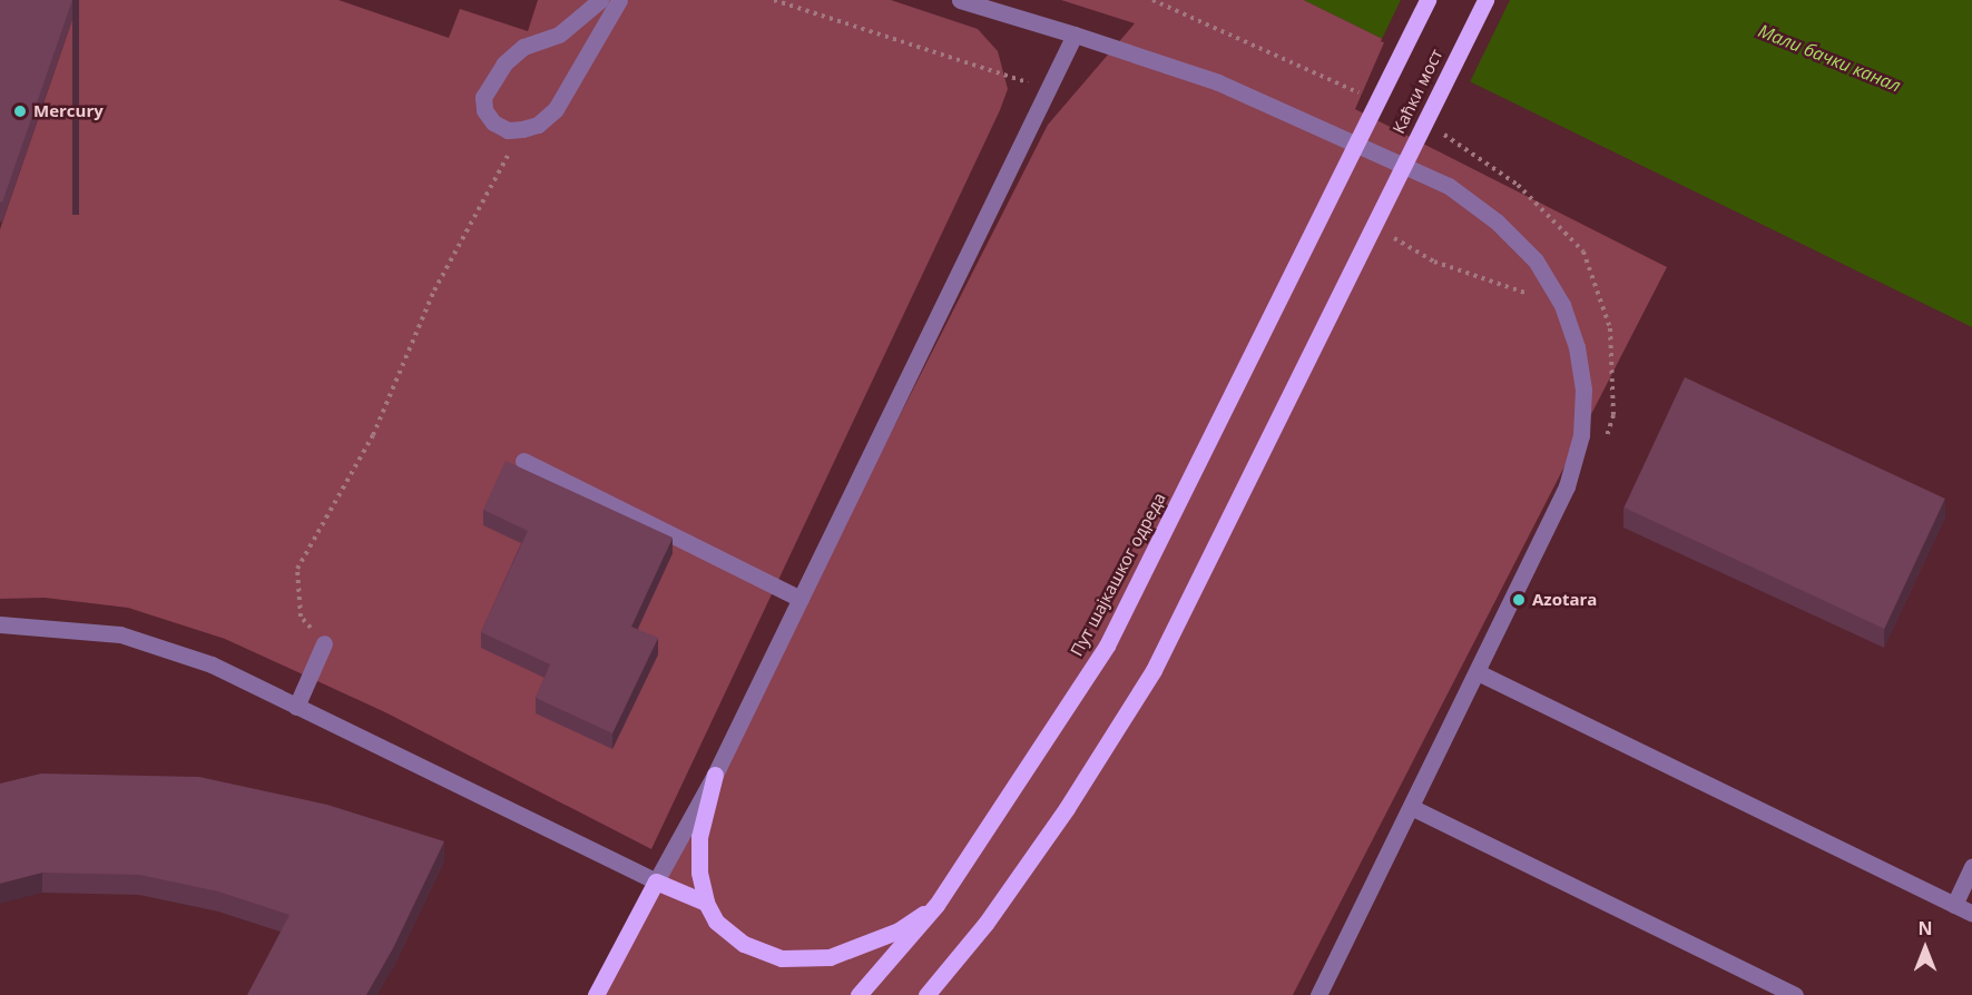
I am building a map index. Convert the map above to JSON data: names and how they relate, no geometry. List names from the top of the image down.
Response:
{
  "streets": {
    "main road": ["Каћки мост", "Пут шајкашког одреда"]
  },
  "crossings": [
    ["Каћки мост", "Пут шајкашког одреда"]
  ],
  "water": ["Мали бачки канал"],
  "places": ["Mercury", "Azotara"],
  "north": "top"
}
